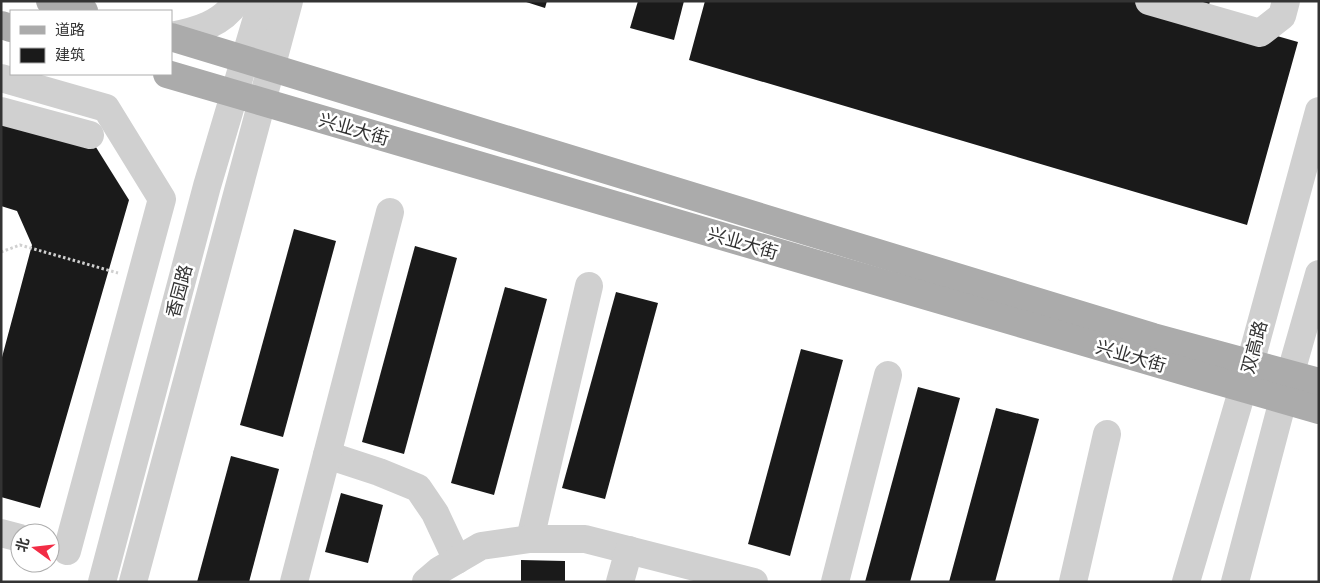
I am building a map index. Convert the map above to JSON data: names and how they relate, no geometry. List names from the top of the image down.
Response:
{
  "streets": {
    "main road": ["兴业大街"],
    "street": ["香园路", "双高路"]
  },
  "crossings": [
    ["兴业大街", "香园路"],
    ["兴业大街", "双高路"]
  ],
  "legend": ["道路", "建筑"],
  "north": "left"
}
